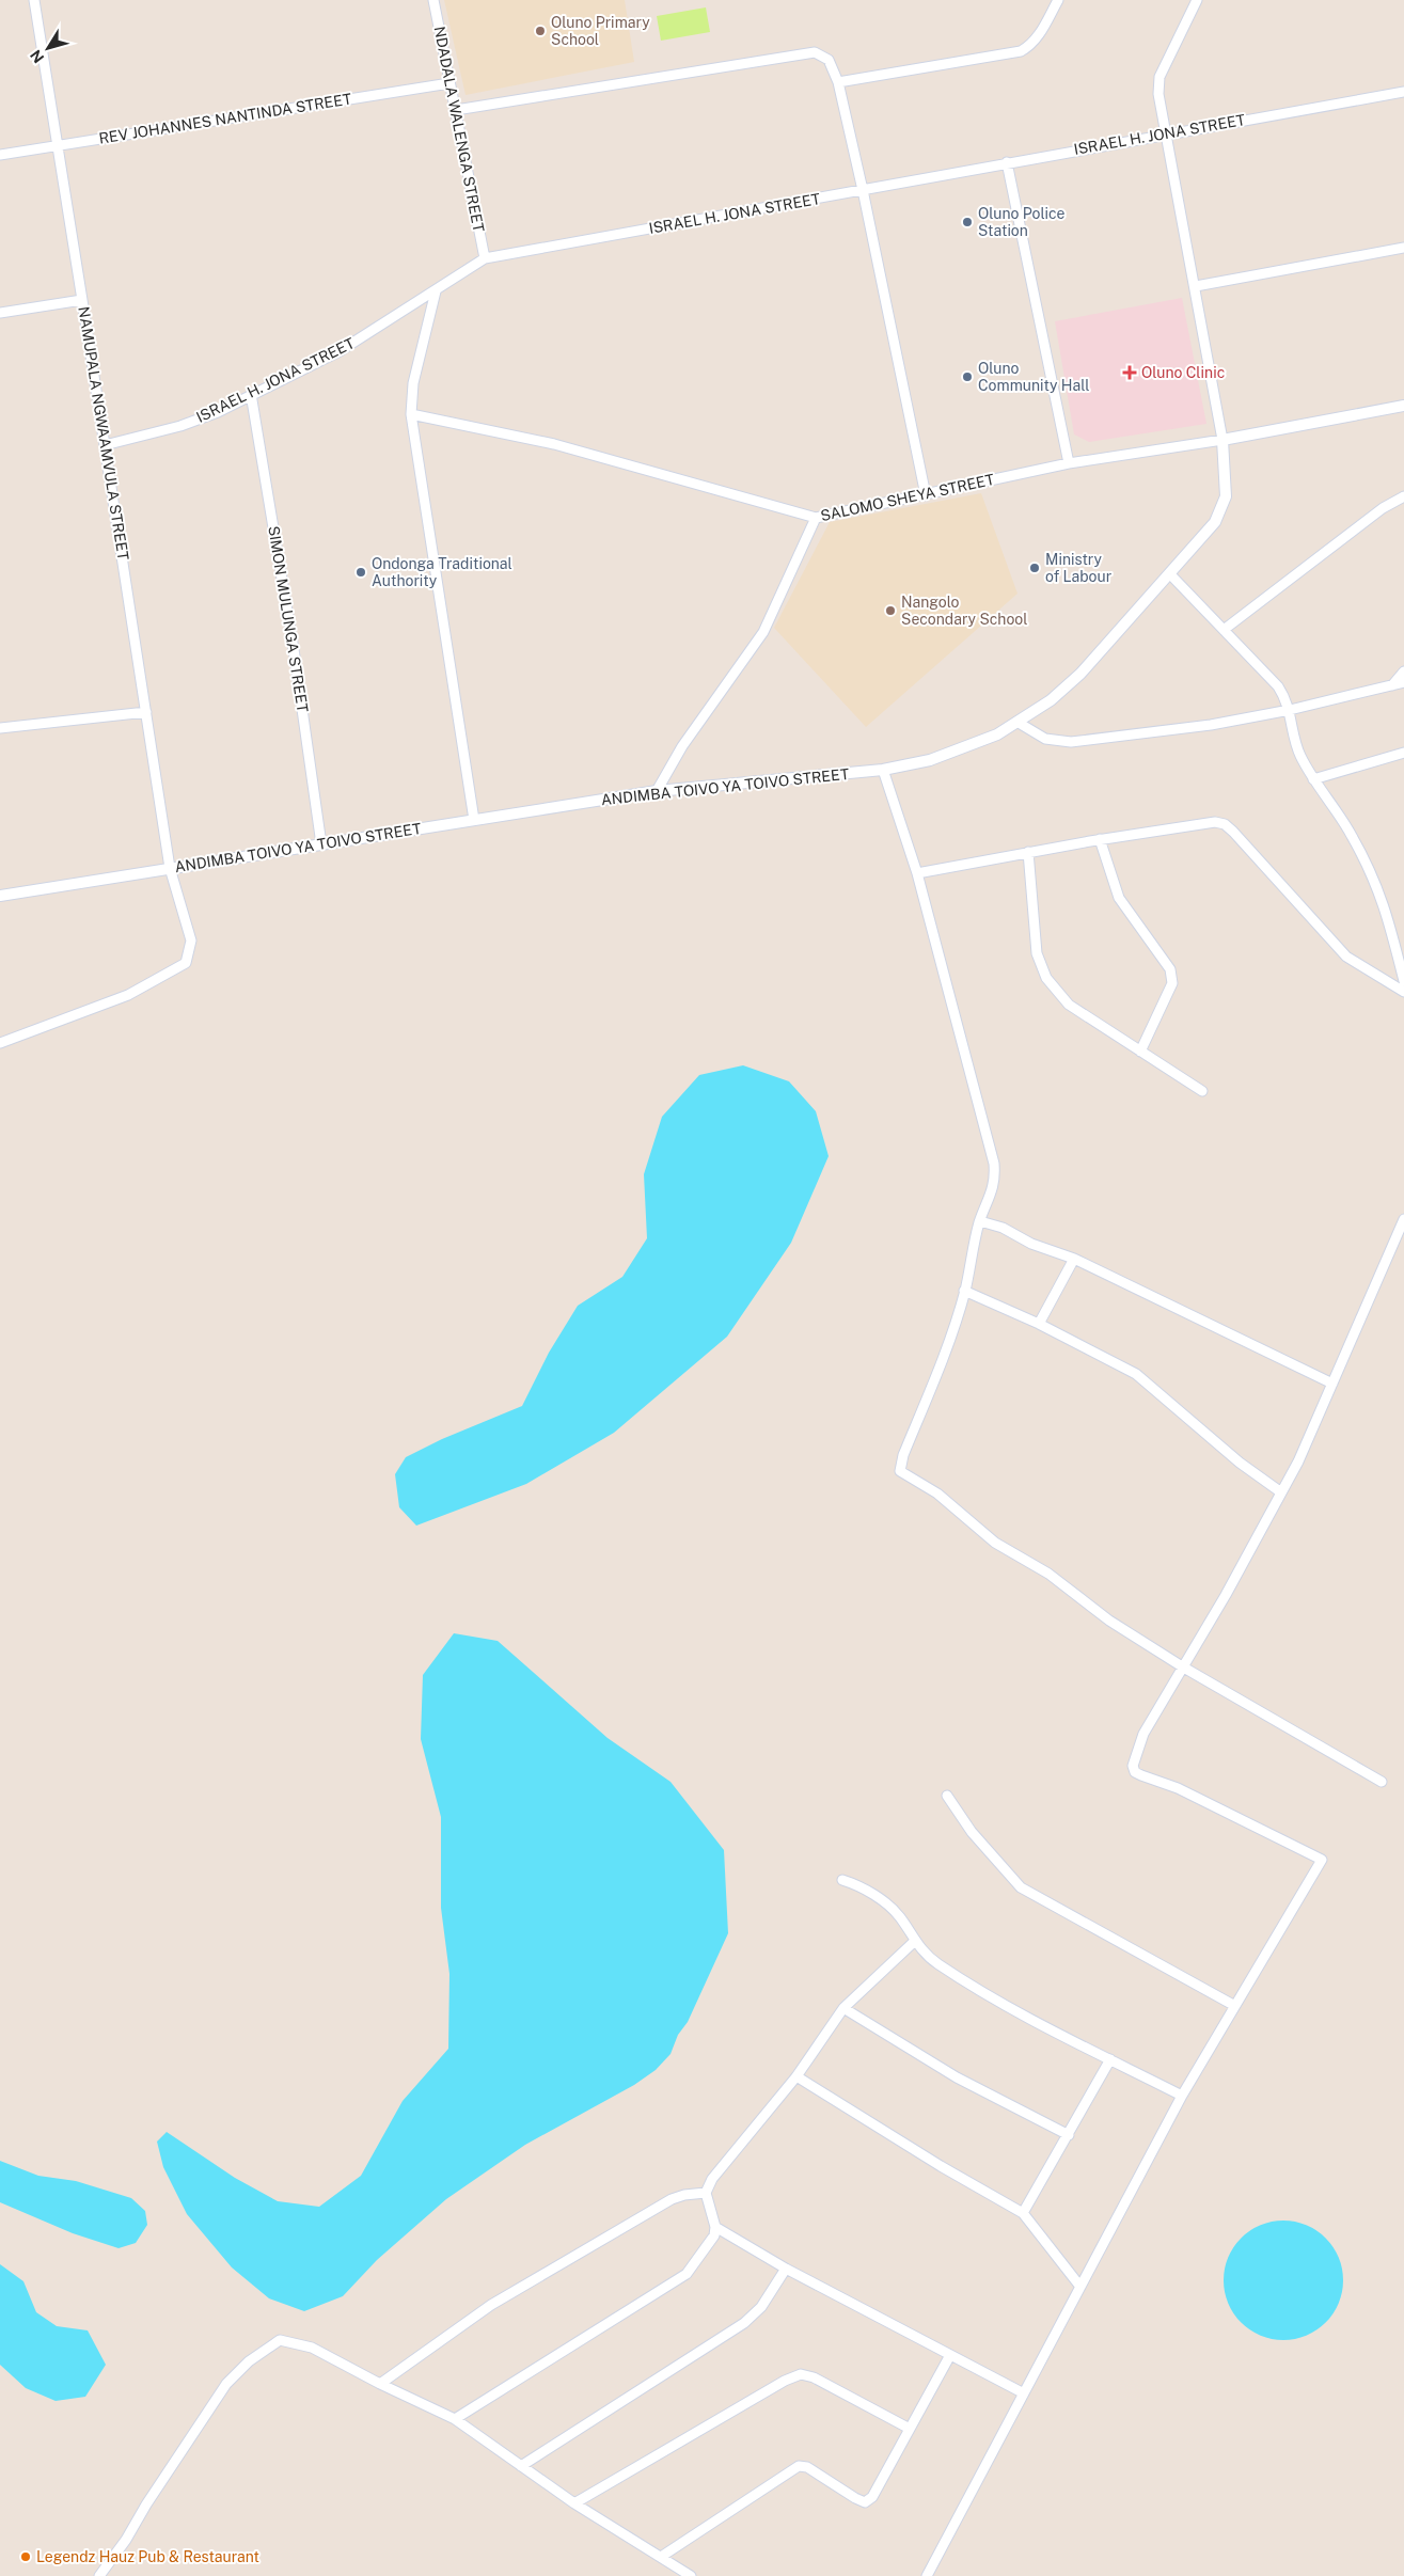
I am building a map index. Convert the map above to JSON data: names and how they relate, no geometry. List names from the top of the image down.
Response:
{
  "streets": {
    "street": [
      "REV JOHANNES NANTINDA STREET",
      "NDADALA WALENGA STREET",
      "ISRAEL H. JONA STREET",
      "NAMUPALA NGWAAMVULA STREET",
      "SALOMO SHEYA STREET",
      "SIMON MULUNGA STREET",
      "ANDIMBA TOIVO YA TOIVO STREET"
    ]
  },
  "crossings": [
    ["REV JOHANNES NANTINDA STREET", "NDADALA WALENGA STREET"],
    ["REV JOHANNES NANTINDA STREET", "NAMUPALA NGWAAMVULA STREET"],
    ["NDADALA WALENGA STREET", "ISRAEL H. JONA STREET"],
    ["ISRAEL H. JONA STREET", "NAMUPALA NGWAAMVULA STREET"],
    ["ISRAEL H. JONA STREET", "SIMON MULUNGA STREET"],
    ["NAMUPALA NGWAAMVULA STREET", "ANDIMBA TOIVO YA TOIVO STREET"],
    ["SALOMO SHEYA STREET", "ANDIMBA TOIVO YA TOIVO STREET"],
    ["SIMON MULUNGA STREET", "ANDIMBA TOIVO YA TOIVO STREET"]
  ],
  "places": {
    "other": [
      "Oluno Primary School",
      "Oluno Police Station",
      "Oluno Community Hall",
      "Ministry of Labour",
      "Ondonga Traditional Authority",
      "Nangolo Secondary School",
      "Legendz Hauz Pub & Restaurant"
    ],
    "health": ["Oluno Clinic"]
  },
  "north": "bottom left"
}
